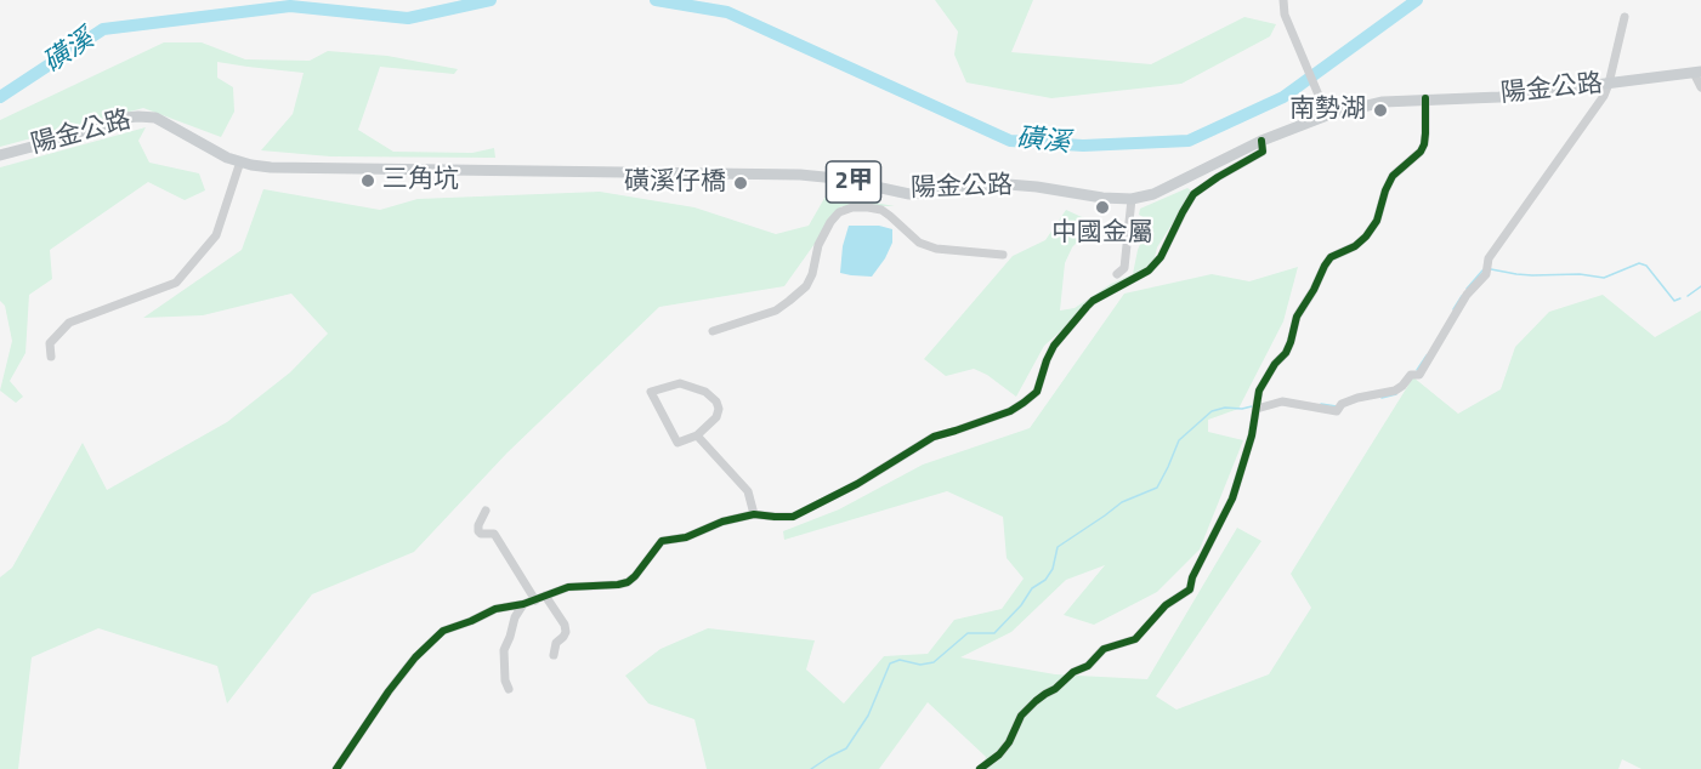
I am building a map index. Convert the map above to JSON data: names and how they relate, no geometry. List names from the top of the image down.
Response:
{
  "streets": {
    "main road": ["陽金公路", "2甲"]
  },
  "water": ["磺溪"],
  "places": [
    "南勢湖",
    "三角坑",
    "磺溪仔橋",
    "中國金屬"
  ]
}
